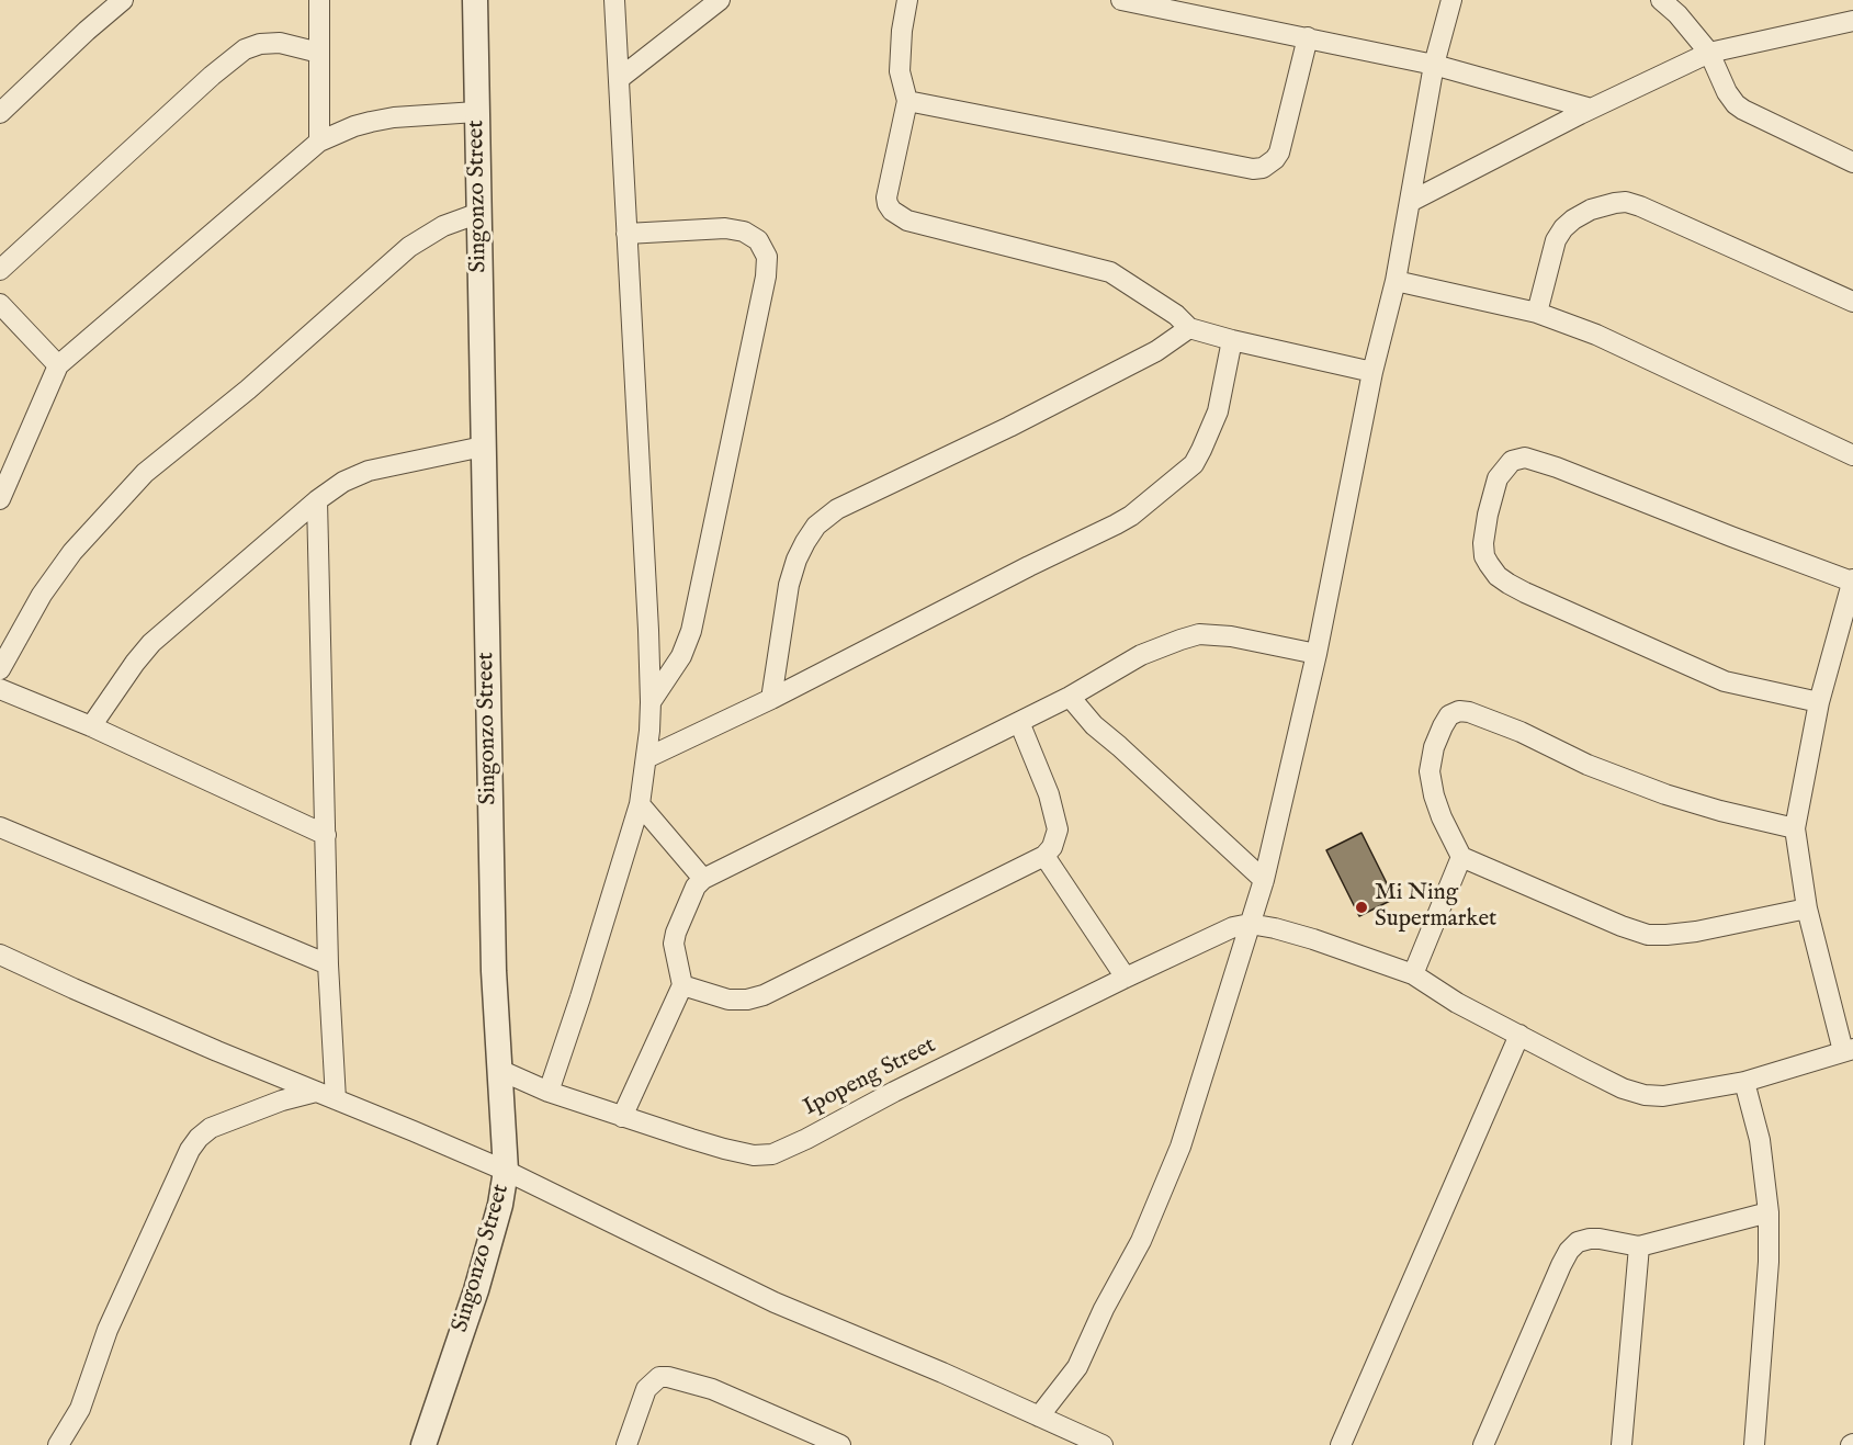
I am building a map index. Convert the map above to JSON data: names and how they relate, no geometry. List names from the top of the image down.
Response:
{
  "streets": {
    "street": ["Singonzo Street", "Ipopeng Street"]
  },
  "crossings": [
    ["Singonzo Street", "Ipopeng Street"]
  ],
  "places": ["Mi Ning Supermarket"]
}
